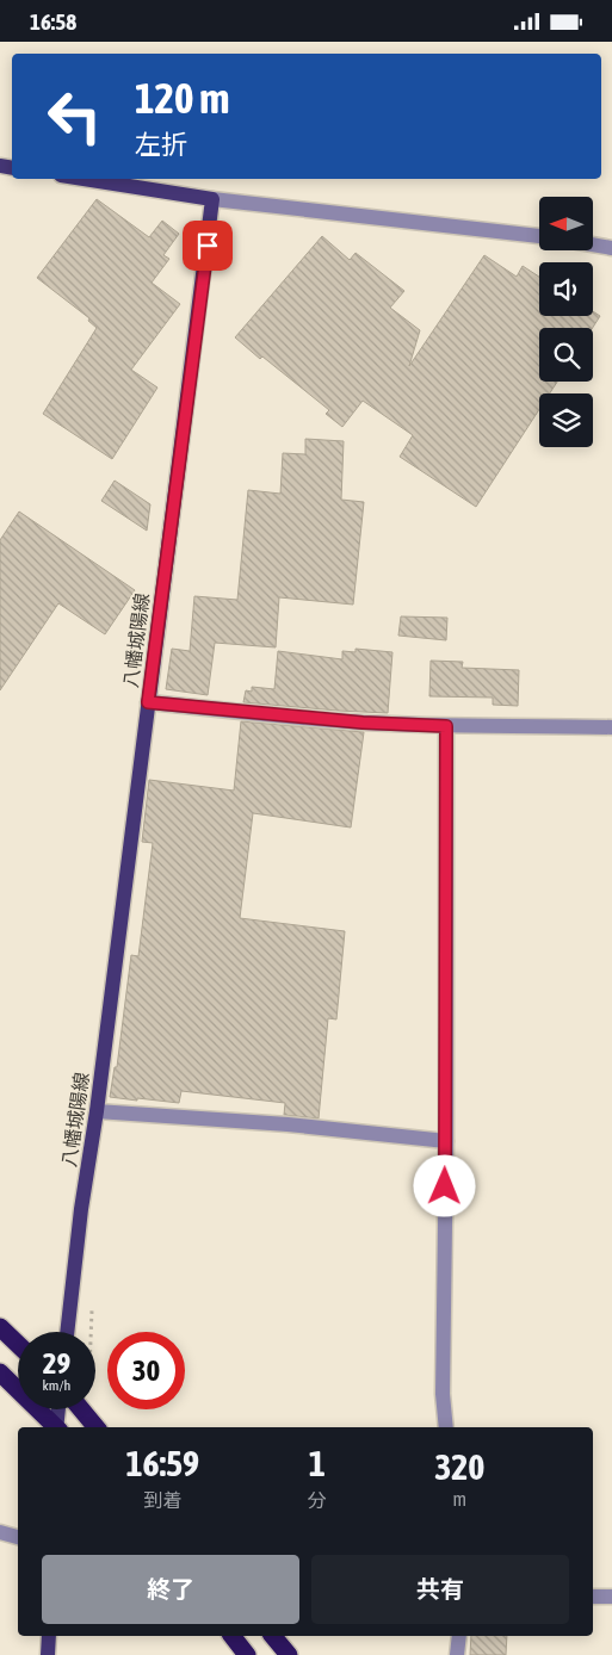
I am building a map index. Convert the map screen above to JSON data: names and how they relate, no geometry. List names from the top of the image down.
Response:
{
  "streets": {
    "main road": ["八幡城陽線"]
  },
  "north": "left",
  "page": {
    "status": "16:58",
    "turn": ["120 m", "左折"],
    "speed": "29 km/h",
    "limit": "30",
    "eta": [
      "16:59",
      "到着",
      "1",
      "分",
      "320",
      "m"
    ],
    "buttons": ["終了", "共有"]
  }
}
